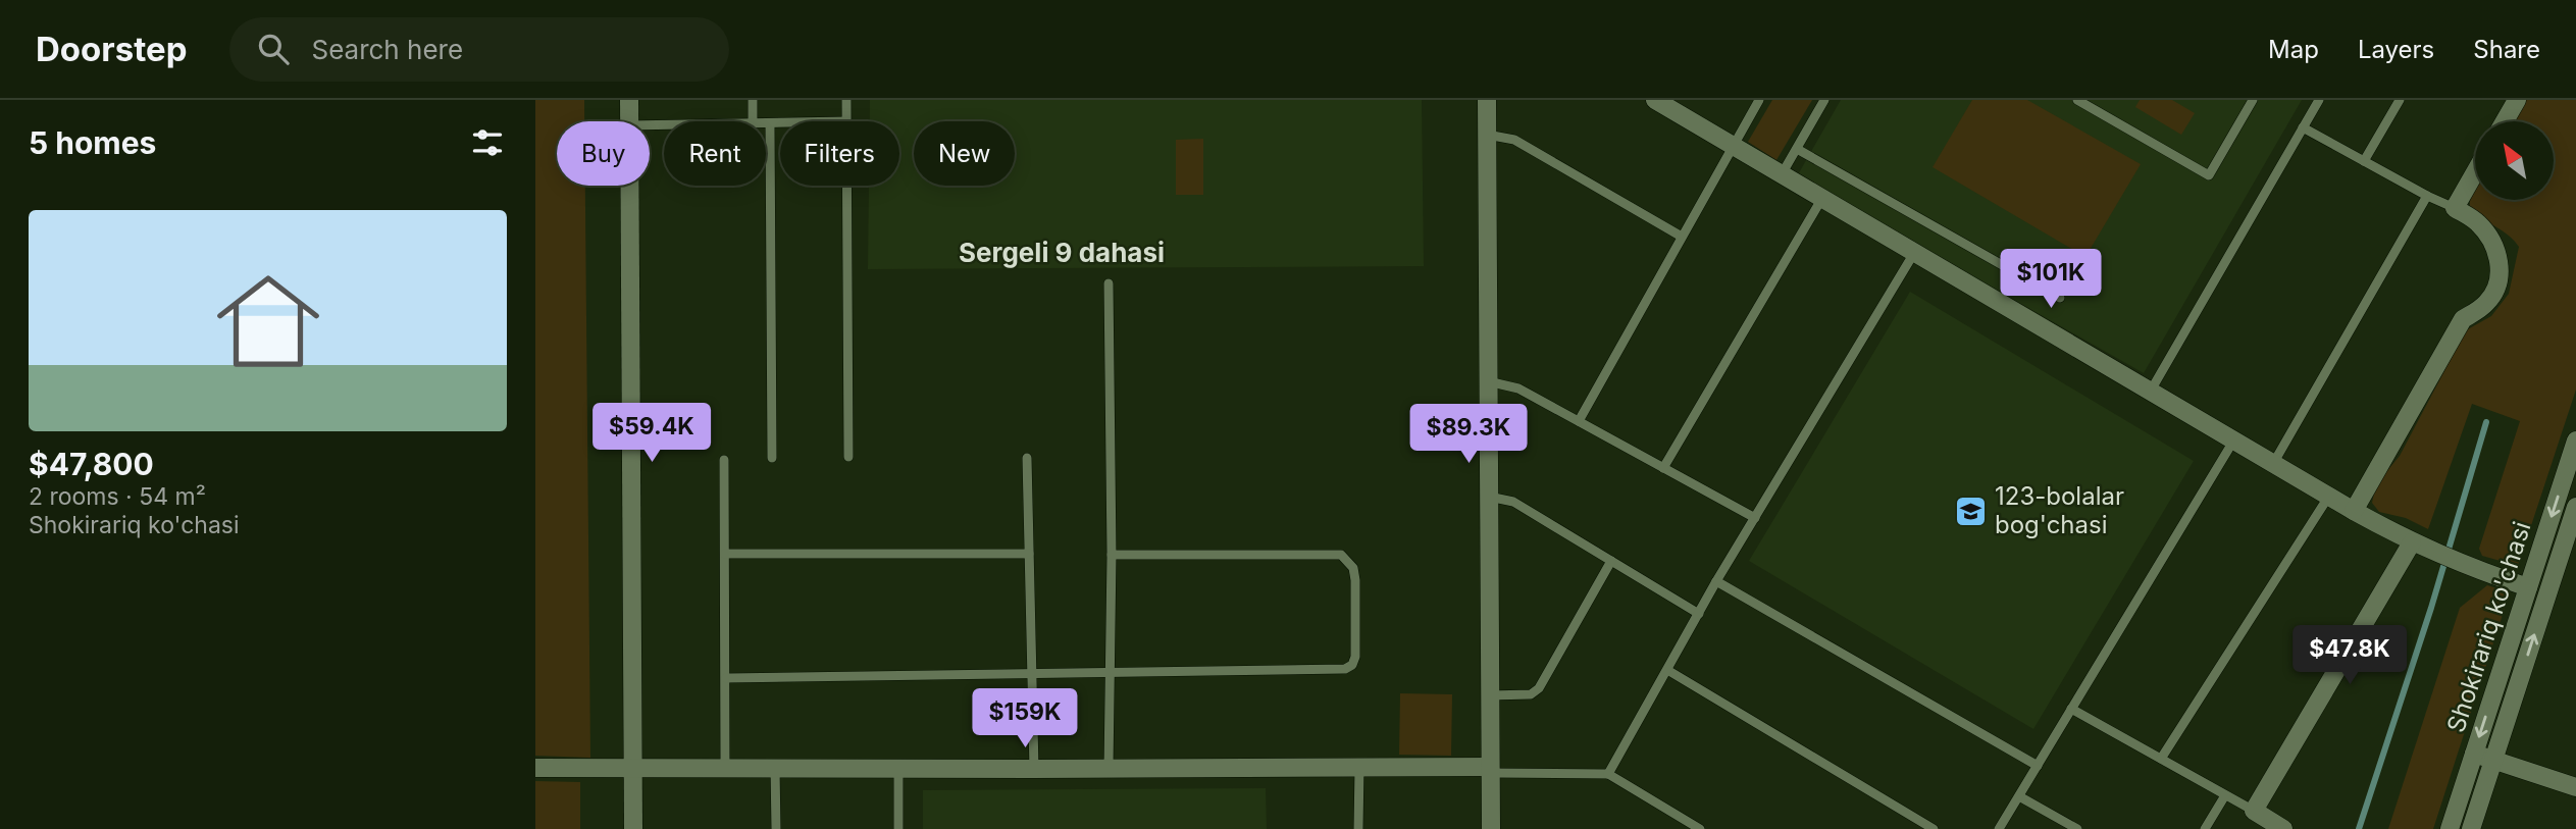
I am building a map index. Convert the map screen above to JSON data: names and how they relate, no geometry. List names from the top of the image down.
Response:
{
  "streets": {
    "street": ["Shokirariq ko'chasi"]
  },
  "districts": ["Sergeli 9 dahasi"],
  "places": {
    "school or university": ["123-bolalar bog'chasi"]
  },
  "north": "top left",
  "page": {
    "header": "Doorstep",
    "search": "Search here",
    "nav": ["Map", "Layers", "Share"],
    "heading": "5 homes",
    "chip": [
      "Buy",
      "Rent",
      "Filters",
      "New"
    ],
    "list": [
      {
        "name": "$47,800",
        "note": "2 rooms · 54 m² · Shokirariq ko'chasi"
      }
    ],
    "price": [
      "$101K",
      "$59.4K",
      "$89.3K",
      "$47.8K",
      "$159K"
    ]
  }
}
